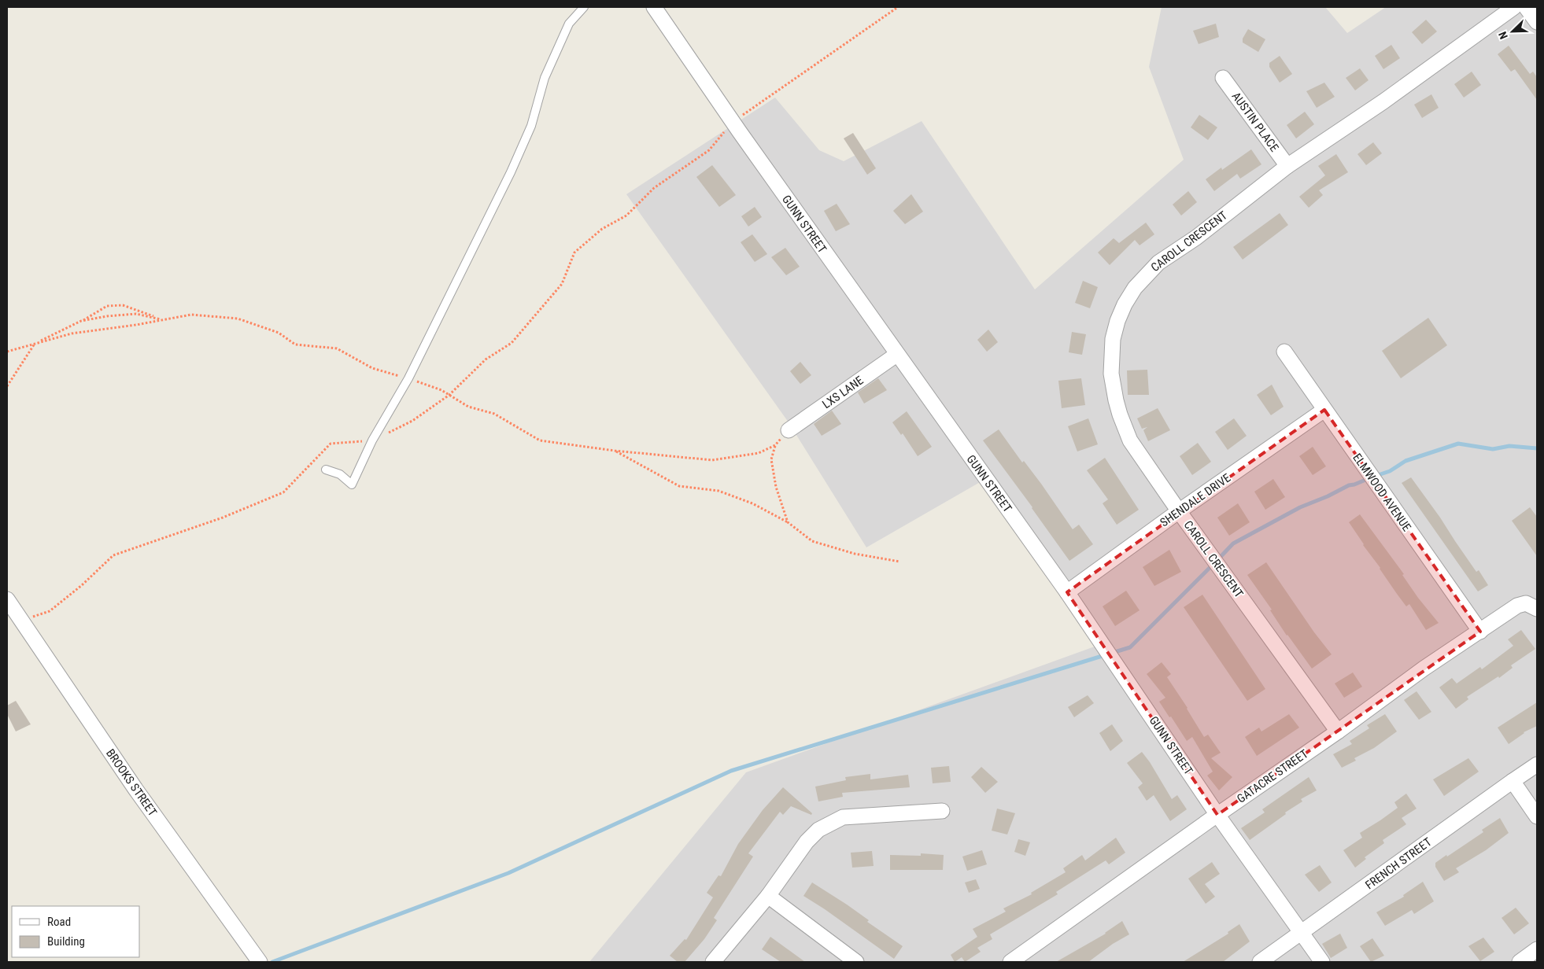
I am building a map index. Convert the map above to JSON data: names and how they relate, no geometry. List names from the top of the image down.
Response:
{
  "streets": {
    "street": [
      "AUSTIN PLACE",
      "GUNN STREET",
      "CAROLL CRESCENT",
      "LXS LANE",
      "ELMWOOD AVENUE",
      "SHENDALE DRIVE",
      "GATACRE STREET",
      "BROOKS STREET",
      "FRENCH STREET"
    ]
  },
  "crossings": [
    ["AUSTIN PLACE", "CAROLL CRESCENT"],
    ["GUNN STREET", "LXS LANE"],
    ["GUNN STREET", "SHENDALE DRIVE"],
    ["GUNN STREET", "GATACRE STREET"],
    ["GUNN STREET", "FRENCH STREET"],
    ["CAROLL CRESCENT", "SHENDALE DRIVE"],
    ["CAROLL CRESCENT", "GATACRE STREET"],
    ["ELMWOOD AVENUE", "SHENDALE DRIVE"],
    ["ELMWOOD AVENUE", "GATACRE STREET"]
  ],
  "legend": ["Road", "Building"],
  "north": "bottom left"
}
